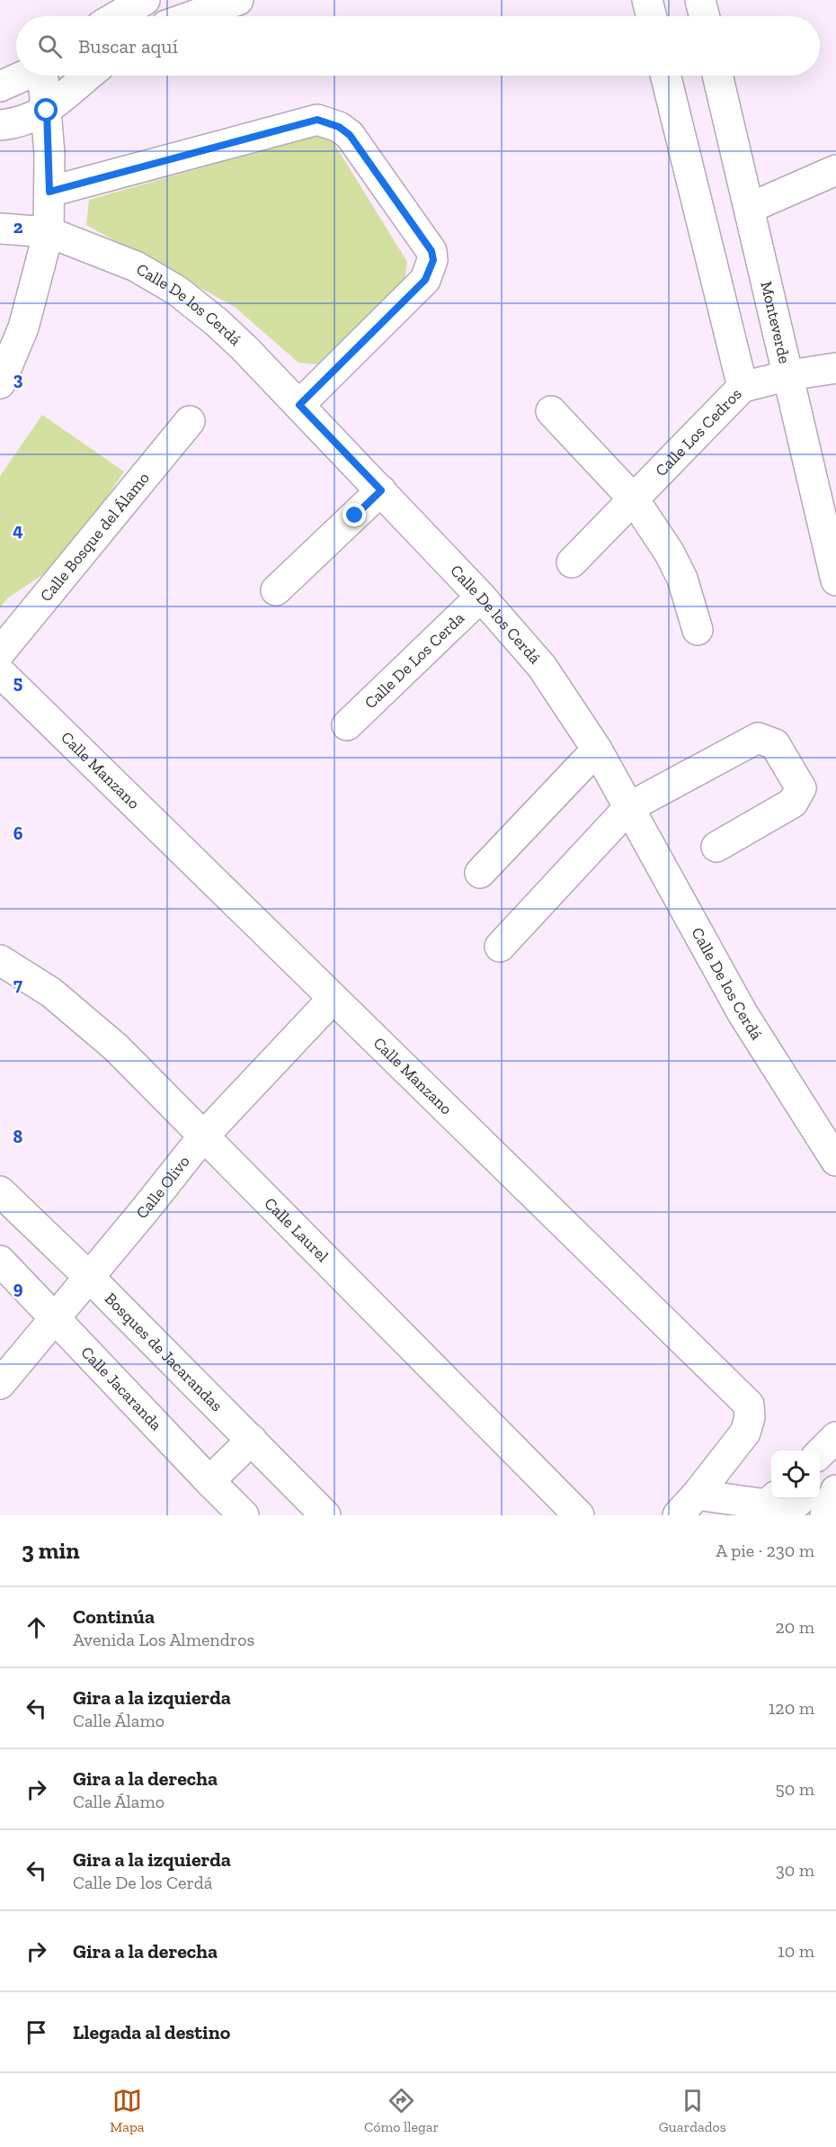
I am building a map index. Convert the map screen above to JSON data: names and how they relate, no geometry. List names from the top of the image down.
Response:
{
  "streets": {
    "street": [
      "Calle De los Cerdá",
      "Monteverde",
      "Calle Los Cedros",
      "Calle Bosque del Álamo",
      "Calle De Los Cerda",
      "Calle Manzano",
      "Calle Olivo",
      "Calle Laurel",
      "Bosques de Jacarandas",
      "Calle Jacaranda"
    ]
  },
  "crossings": [
    ["Calle De los Cerdá", "Calle De Los Cerda"],
    ["Monteverde", "Calle Los Cedros"],
    ["Calle Manzano", "Calle Olivo"],
    ["Calle Olivo", "Calle Laurel"],
    ["Calle Olivo", "Bosques de Jacarandas"],
    ["Calle Olivo", "Calle Jacaranda"]
  ],
  "page": {
    "search": "Buscar aquí",
    "heading": ["3 min", "A pie · 230 m"],
    "list": [
      ["Continúa", "Avenida Los Almendros", "20 m"],
      ["Gira a la izquierda", "Calle Álamo", "120 m"],
      ["Gira a la derecha", "Calle Álamo", "50 m"],
      ["Gira a la izquierda", "Calle De los Cerdá", "30 m"],
      ["Gira a la derecha", "10 m"],
      "Llegada al destino"
    ],
    "nav": ["Mapa", "Cómo llegar", "Guardados"]
  },
  "grid": {
    "rows": [
      "2",
      "3",
      "4",
      "5",
      "6",
      "7",
      "8",
      "9"
    ]
  }
}
